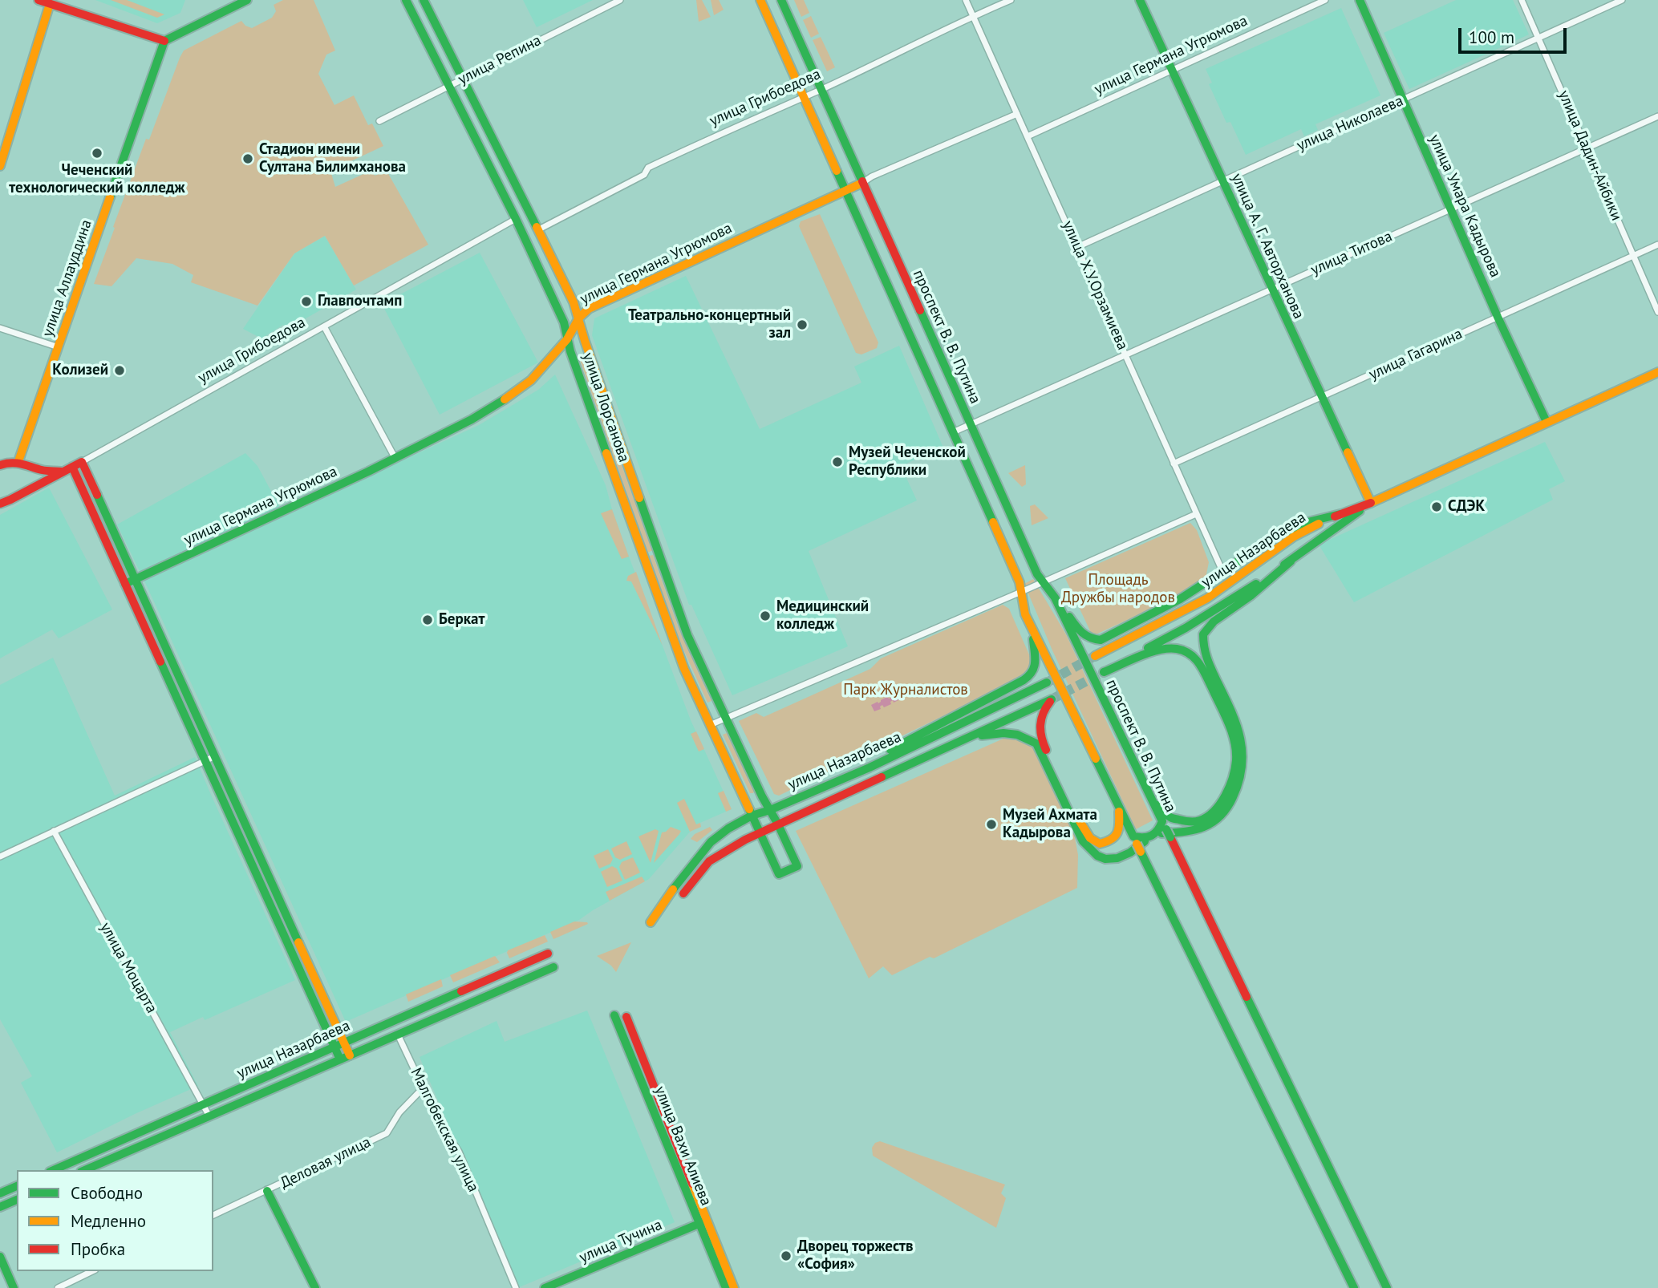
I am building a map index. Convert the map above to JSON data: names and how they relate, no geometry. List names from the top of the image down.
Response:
{
  "streets": {
    "main road": [
      "улица Германа Угрюмова",
      "улица Грибоедова",
      "улица Умара Кадырова",
      "улица А. Г. Авторханова",
      "улица Аллауддина",
      "проспект В. В. Путина",
      "улица Лорсанова",
      "улица Назарбаева",
      "улица Вахи Алиева",
      "улица Тучина"
    ],
    "street": [
      "улица Репина",
      "улица Николаева",
      "улица Дадин-Айбики",
      "улица Титова",
      "улица Х.У.Орзамиева",
      "улица Гагарина",
      "улица Моцарта",
      "Малгобекская улица",
      "Деловая улица"
    ]
  },
  "crossings": [
    ["улица Германа Угрюмова", "улица А. Г. Авторханова"],
    ["улица Германа Угрюмова", "улица Х.У.Орзамиева"],
    ["улица Германа Угрюмова", "проспект В. В. Путина"],
    ["улица Германа Угрюмова", "улица Лорсанова"],
    ["улица Репина", "улица Лорсанова"],
    ["улица Грибоедова", "улица Х.У.Орзамиева"],
    ["улица Грибоедова", "проспект В. В. Путина"],
    ["улица Грибоедова", "улица Лорсанова"],
    ["улица Николаева", "улица Дадин-Айбики"],
    ["улица Николаева", "улица Умара Кадырова"],
    ["улица Николаева", "улица А. Г. Авторханова"],
    ["улица Николаева", "улица Х.У.Орзамиева"],
    ["улица Дадин-Айбики", "улица Титова"],
    ["улица Дадин-Айбики", "улица Гагарина"],
    ["улица Умара Кадырова", "улица Титова"],
    ["улица Умара Кадырова", "улица Гагарина"],
    ["улица Умара Кадырова", "улица Назарбаева"],
    ["улица А. Г. Авторханова", "улица Титова"],
    ["улица А. Г. Авторханова", "улица Гагарина"],
    ["улица А. Г. Авторханова", "улица Назарбаева"],
    ["улица Титова", "улица Х.У.Орзамиева"],
    ["улица Титова", "проспект В. В. Путина"],
    ["улица Х.У.Орзамиева", "улица Гагарина"],
    ["проспект В. В. Путина", "улица Назарбаева"],
    ["улица Лорсанова", "улица Назарбаева"],
    ["улица Назарбаева", "улица Моцарта"],
    ["улица Назарбаева", "Малгобекская улица"],
    ["Малгобекская улица", "Деловая улица"],
    ["улица Вахи Алиева", "улица Тучина"]
  ],
  "parks": ["Площадь Дружбы народов", "Парк Журналистов"],
  "places": [
    "Чеченский технологический колледж",
    "Стадион имени Султана Билимханова",
    "Главпочтамп",
    "Театрально-концертный зал",
    "Колизей",
    "Музей Чеченской Республики",
    "СДЭК",
    "Медицинский колледж",
    "Беркат",
    "Музей Ахмата Кадырова",
    "Дворец торжеств «София»"
  ],
  "legend": ["Свободно", "Медленно", "Пробка"],
  "scale_bar": "100 m"
}
